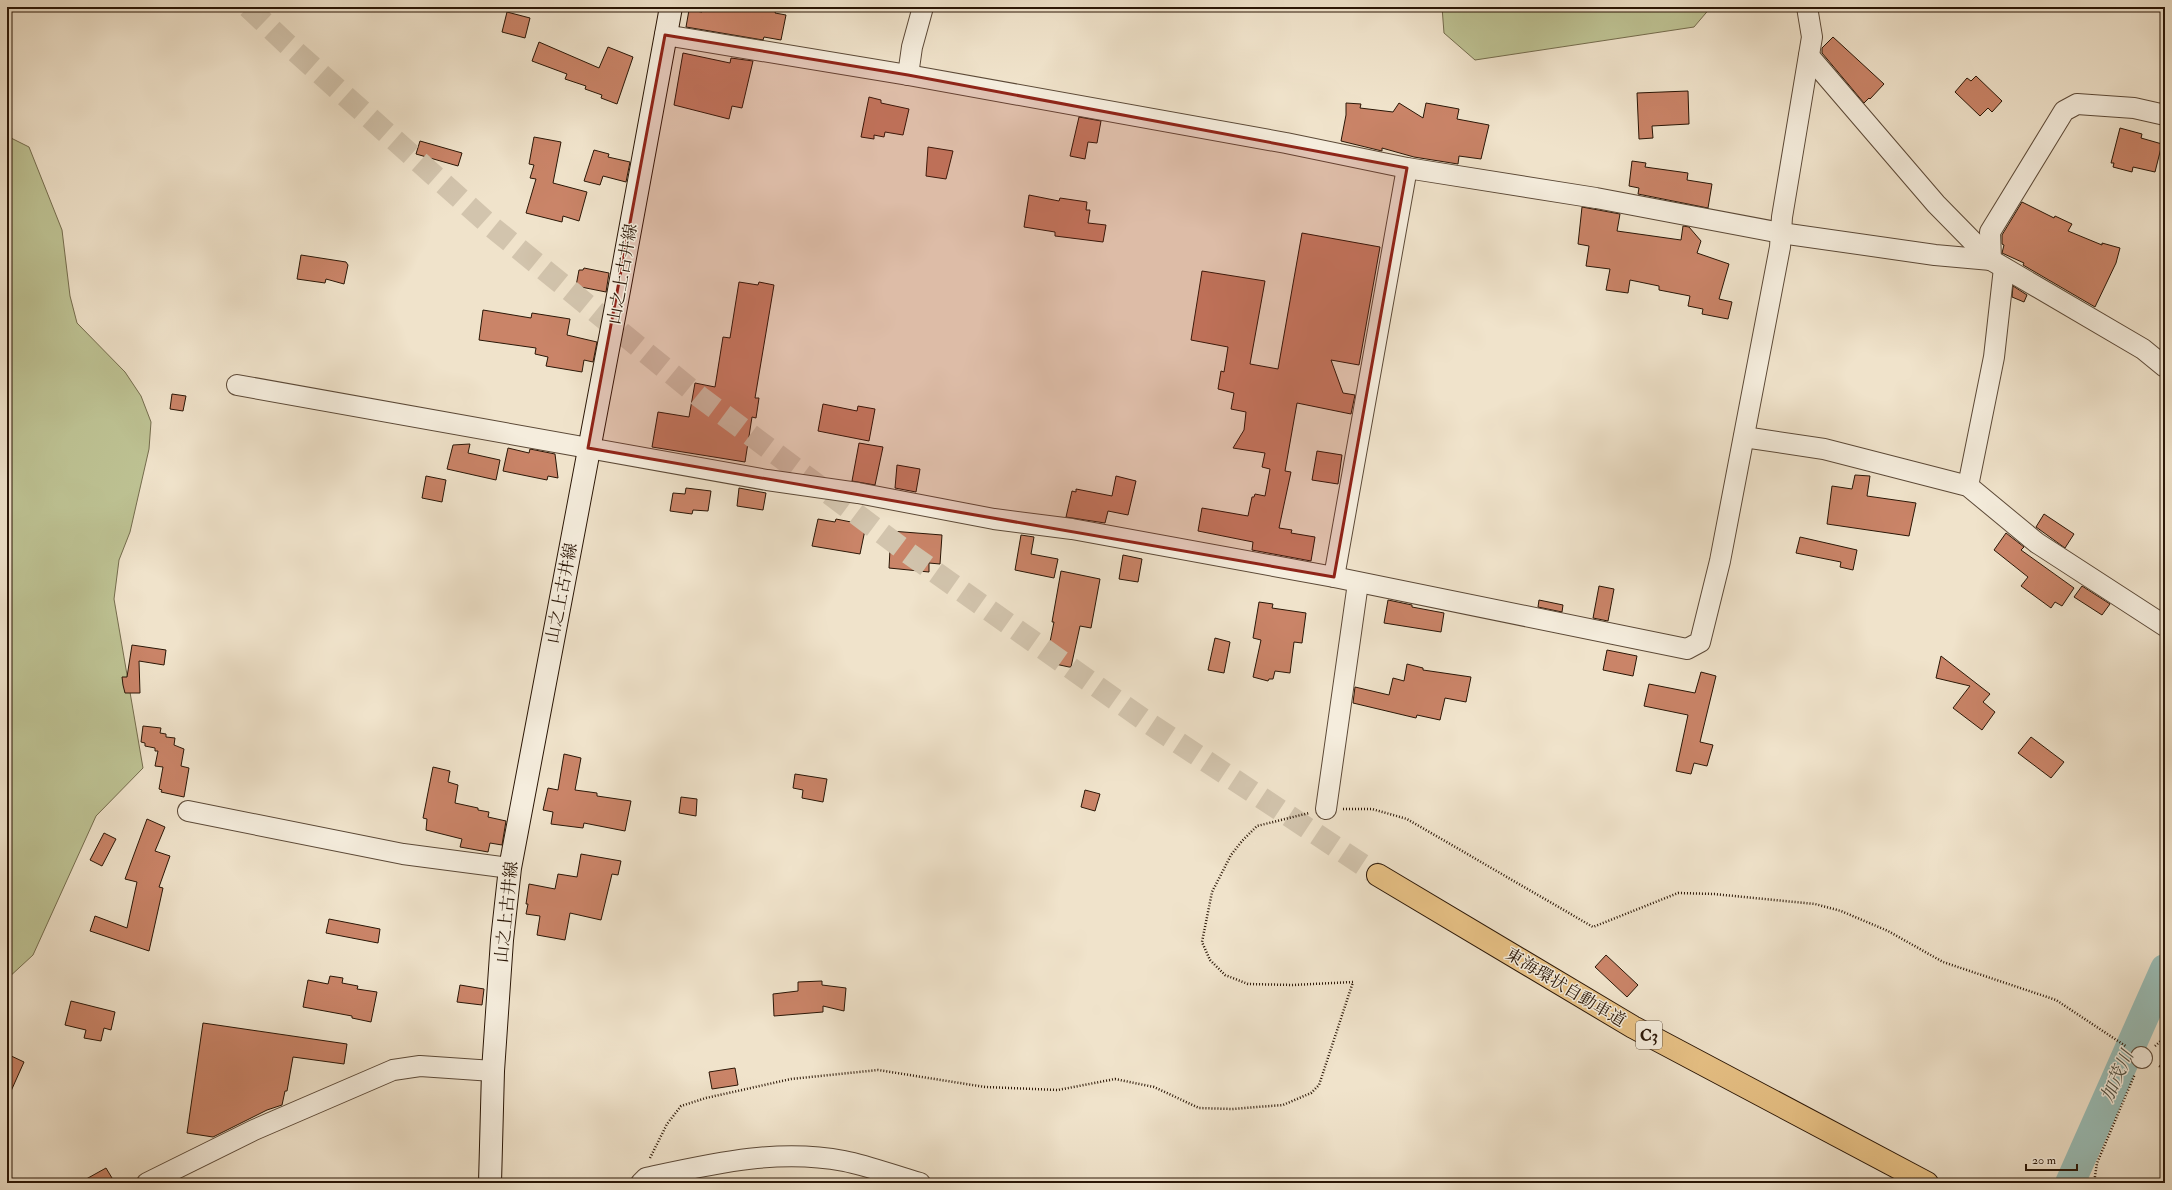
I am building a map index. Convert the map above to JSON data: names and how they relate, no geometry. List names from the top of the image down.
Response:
{
  "streets": {
    "highway": ["東海環状自動車道", "C3"],
    "main road": ["山之上古井線"]
  },
  "water": ["加茂川"],
  "scale_bar": "20 m"
}
